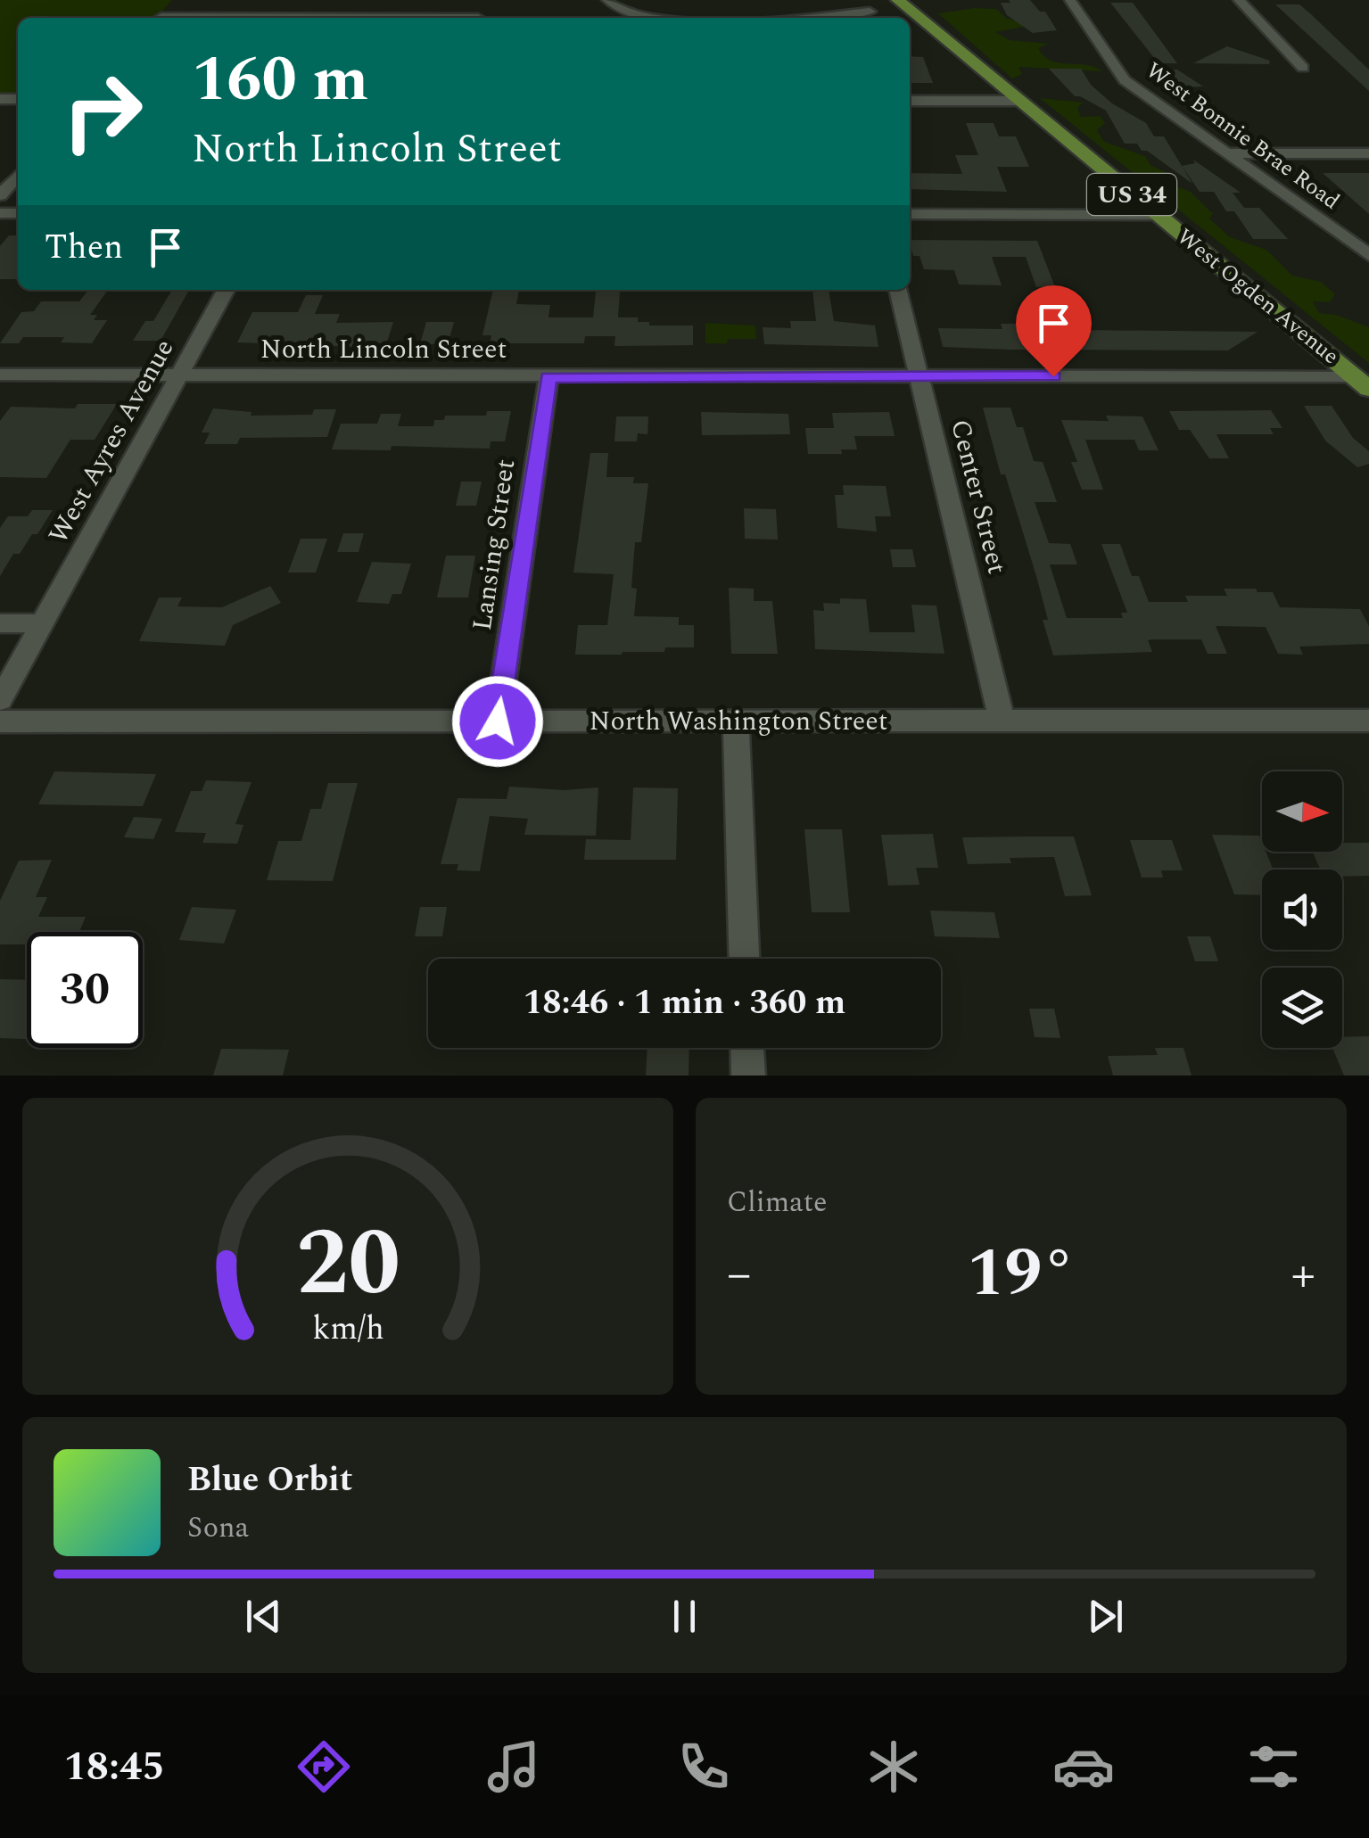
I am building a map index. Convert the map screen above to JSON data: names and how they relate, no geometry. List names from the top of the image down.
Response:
{
  "streets": {
    "main road": ["US 34", "West Ogden Avenue"],
    "street": [
      "West Bonnie Brae Road",
      "North Lincoln Street",
      "West Ayres Avenue",
      "Center Street",
      "Lansing Street",
      "North Washington Street"
    ]
  },
  "crossings": [
    ["West Ogden Avenue", "North Lincoln Street"],
    ["North Lincoln Street", "West Ayres Avenue"],
    ["North Lincoln Street", "Center Street"],
    ["North Lincoln Street", "Lansing Street"],
    ["Center Street", "North Washington Street"],
    ["Lansing Street", "North Washington Street"]
  ],
  "north": "right",
  "page": {
    "turn": ["160 m", "North Lincoln Street"],
    "then": "Then",
    "limit": "30",
    "trip": "18:46 · 1 min · 360 m",
    "tile": "Climate",
    "heat": ["−", "19°", "+"],
    "song": ["Blue Orbit", "Sona"],
    "tabs": "18:45",
    "gauge": ["20", "km/h"]
  }
}
